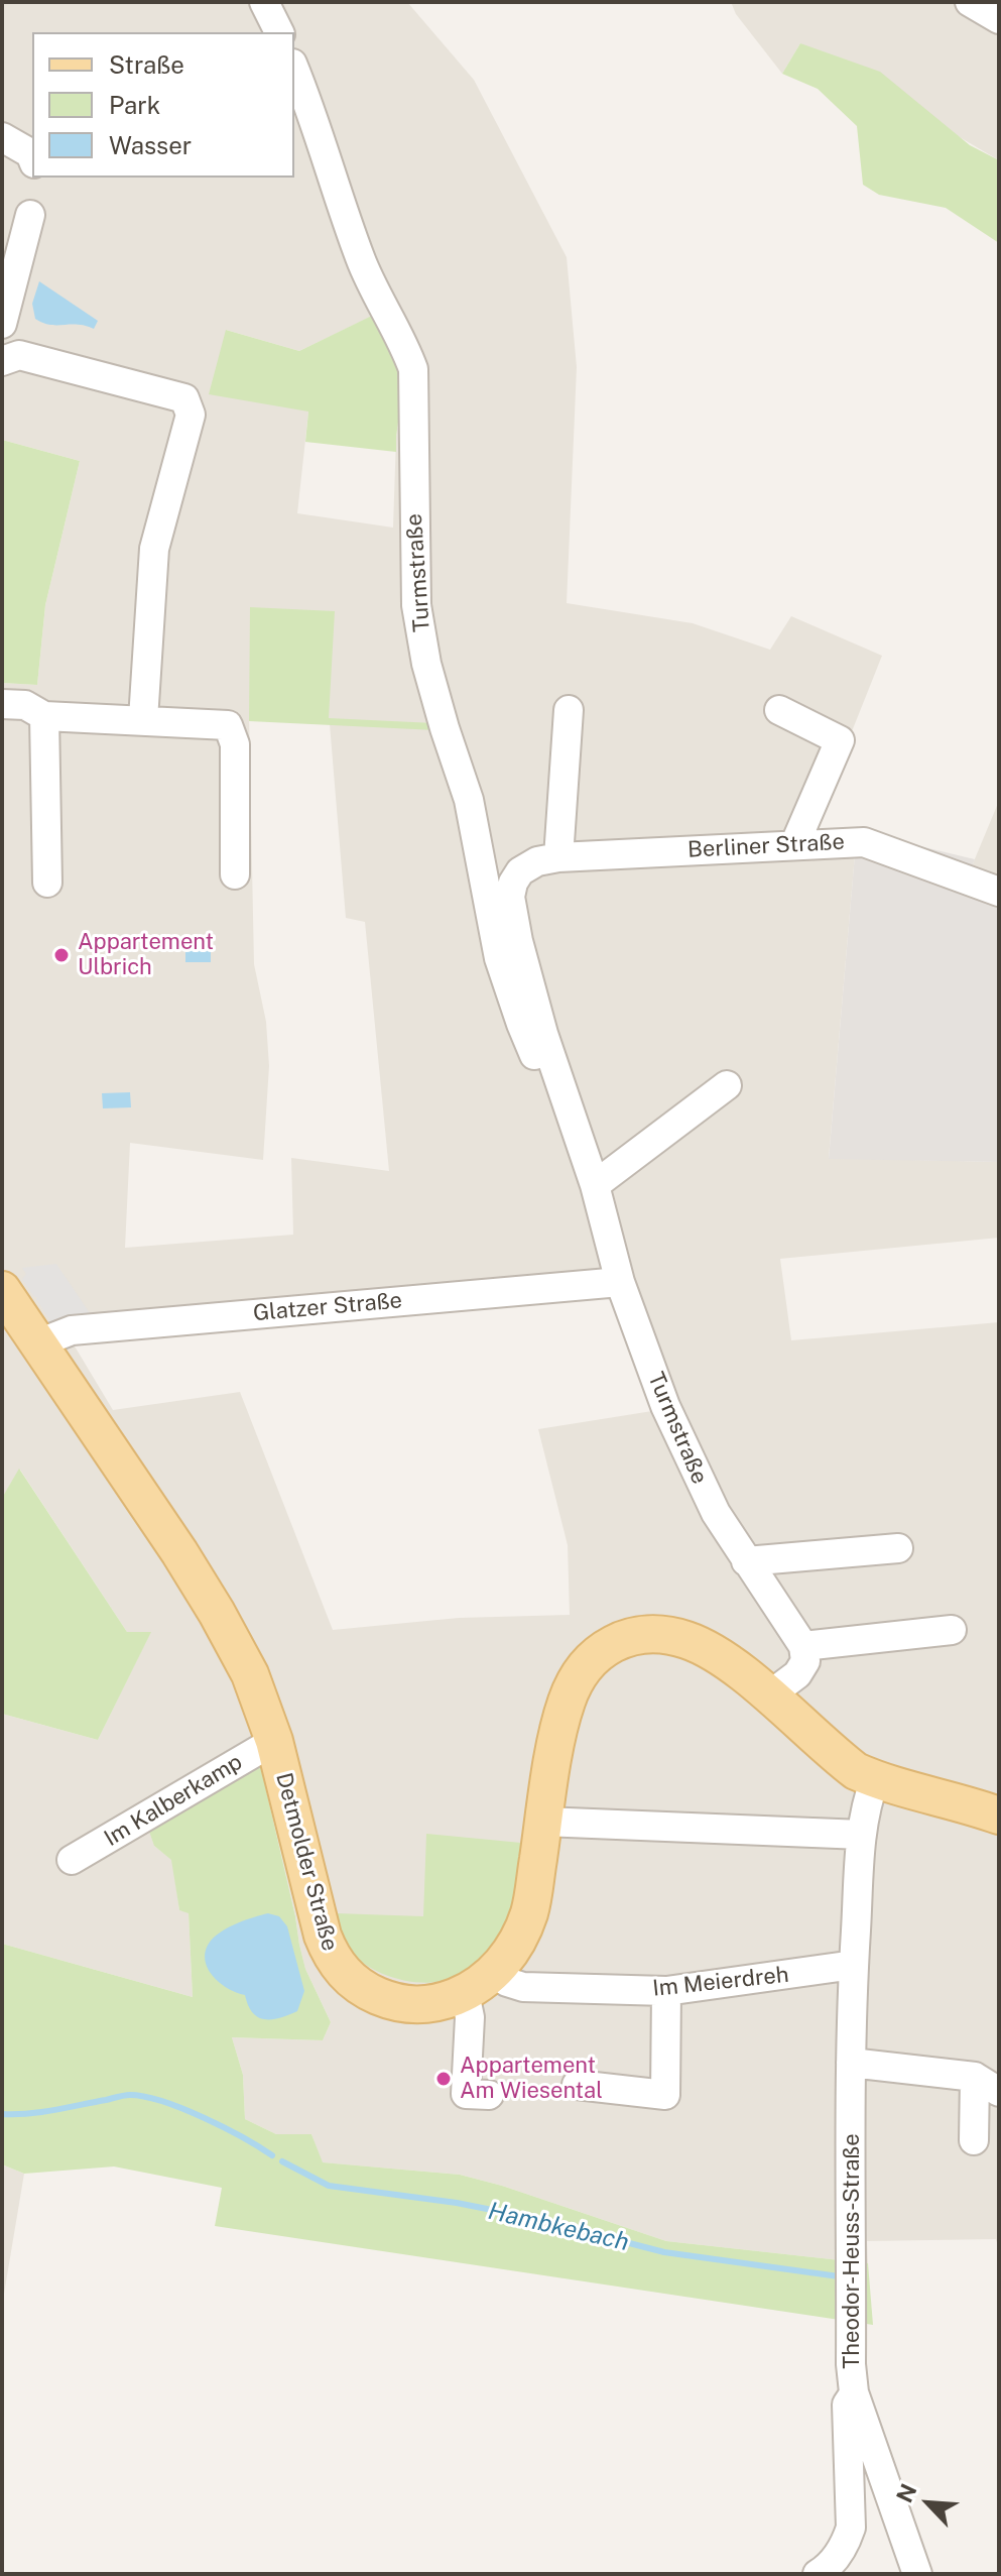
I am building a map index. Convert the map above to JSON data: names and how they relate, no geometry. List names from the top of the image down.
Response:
{
  "streets": {
    "main road": ["Detmolder Straße"],
    "street": [
      "Turmstraße",
      "Berliner Straße",
      "Glatzer Straße",
      "Im Kalberkamp",
      "Im Meierdreh",
      "Theodor-Heuss-Straße"
    ]
  },
  "crossings": [
    ["Turmstraße", "Berliner Straße"],
    ["Turmstraße", "Glatzer Straße"],
    ["Glatzer Straße", "Detmolder Straße"],
    ["Im Kalberkamp", "Detmolder Straße"],
    ["Detmolder Straße", "Im Meierdreh"],
    ["Detmolder Straße", "Theodor-Heuss-Straße"],
    ["Im Meierdreh", "Theodor-Heuss-Straße"]
  ],
  "water": ["Hambkebach"],
  "places": ["Appartement Ulbrich", "Appartement Am Wiesental"],
  "legend": ["Straße", "Park", "Wasser"],
  "north": "top left"
}
